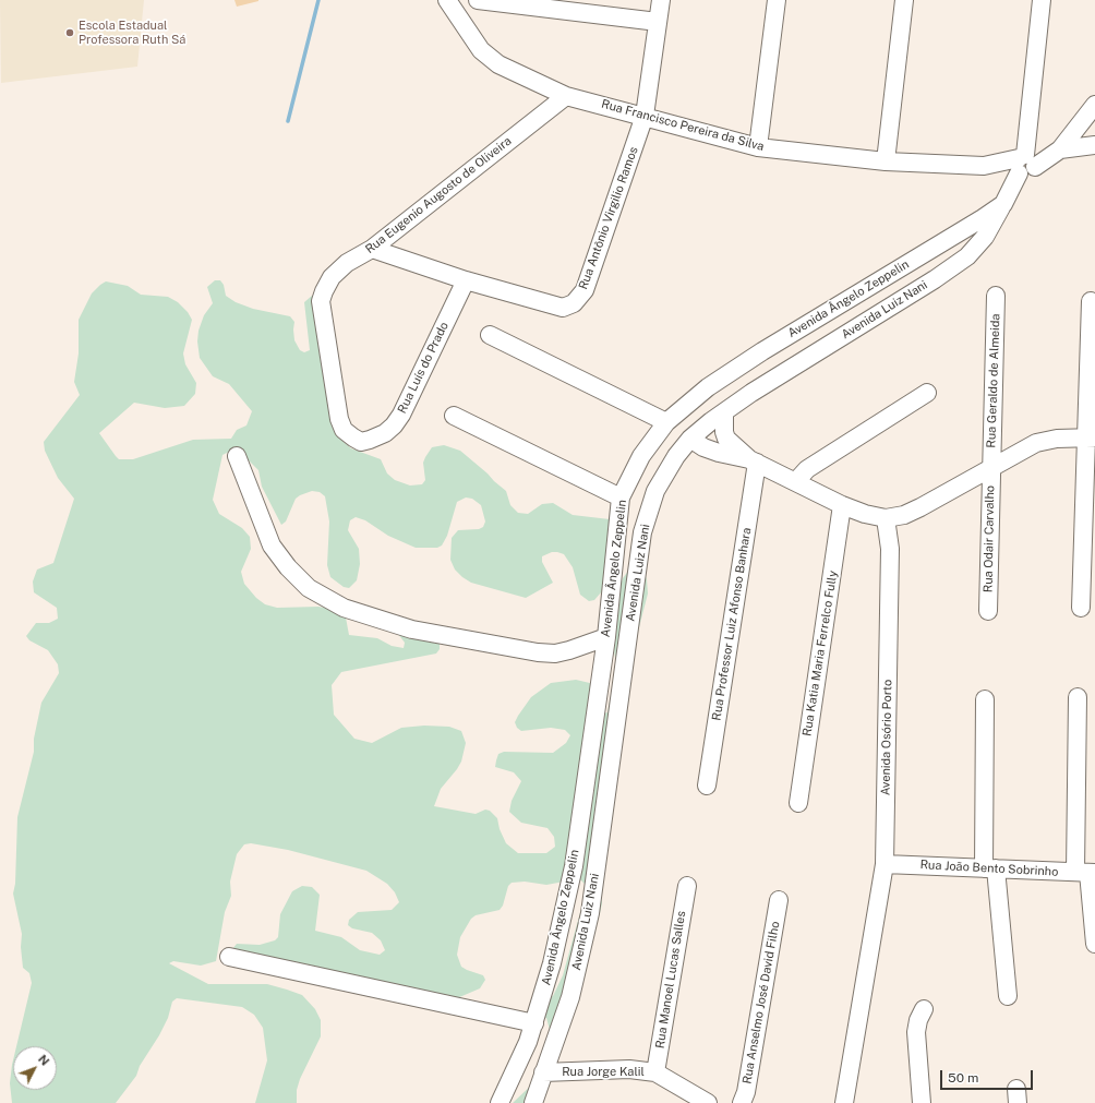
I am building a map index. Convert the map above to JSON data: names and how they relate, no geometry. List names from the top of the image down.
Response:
{
  "streets": {
    "street": [
      "Rua Francisco Pereira da Silva",
      "Rua Eugenio Augosto de Oliveira",
      "Rua Antônio Virgilio Ramos",
      "Avenida Ângelo Zeppelin",
      "Avenida Luiz Nani",
      "Rua Luís do Prado",
      "Rua Geraldo de Almeida",
      "Rua Odair Carvalho",
      "Rua Professor Luiz Afonso Banhara",
      "Rua Katia Maria Ferrelco Fully",
      "Avenida Osório Porto",
      "Rua João Bento Sobrinho",
      "Rua Manoel Lucas Salles",
      "Rua Anselmo José David Filho",
      "Rua Jorge Kalil"
    ]
  },
  "crossings": [
    ["Rua Francisco Pereira da Silva", "Rua Eugenio Augosto de Oliveira"],
    ["Rua Francisco Pereira da Silva", "Rua Antônio Virgilio Ramos"],
    ["Rua Eugenio Augosto de Oliveira", "Rua Antônio Virgilio Ramos"],
    ["Rua Eugenio Augosto de Oliveira", "Rua Luís do Prado"],
    ["Rua Antônio Virgilio Ramos", "Rua Luís do Prado"],
    ["Avenida Ângelo Zeppelin", "Avenida Luiz Nani"],
    ["Avenida Luiz Nani", "Rua Jorge Kalil"],
    ["Rua Geraldo de Almeida", "Rua Odair Carvalho"],
    ["Avenida Osório Porto", "Rua João Bento Sobrinho"],
    ["Rua Manoel Lucas Salles", "Rua Jorge Kalil"]
  ],
  "places": ["Escola Estadual Professora Ruth Sá"],
  "scale_bar": "50 m",
  "north": "top right"
}
